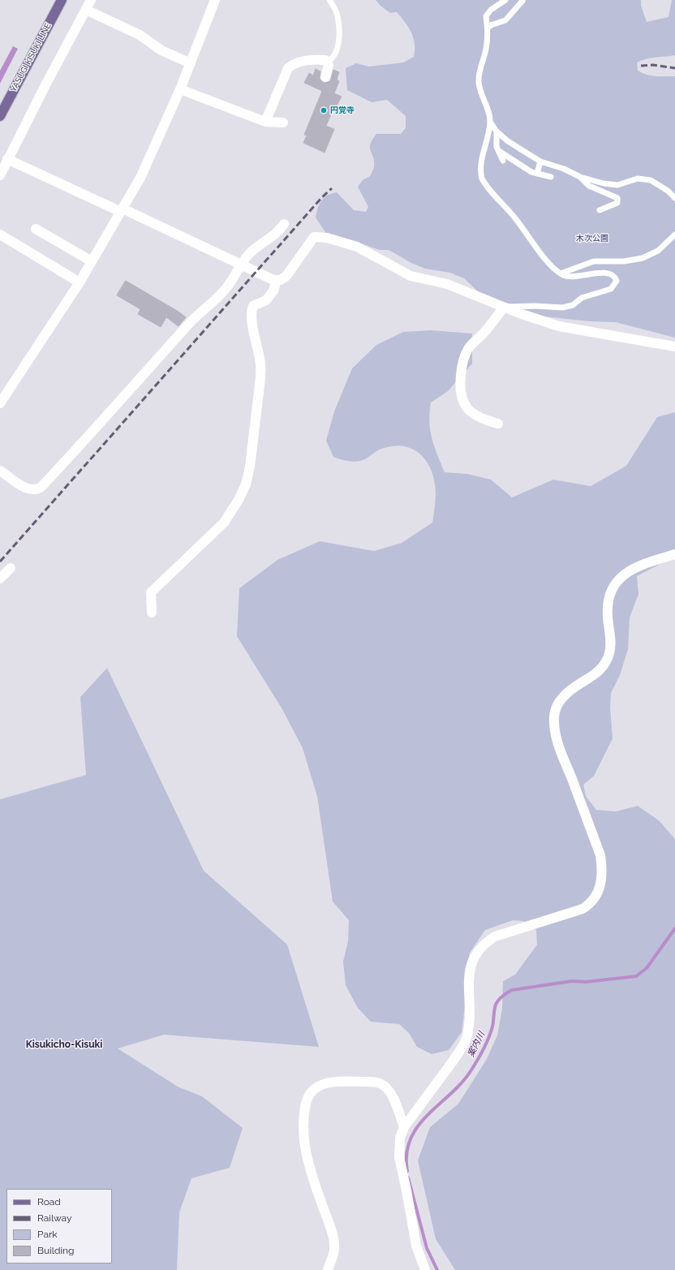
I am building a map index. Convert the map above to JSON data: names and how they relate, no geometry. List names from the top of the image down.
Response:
{
  "streets": {
    "main road": ["YASUGI KISUKI LINE"]
  },
  "districts": ["Kisukicho-Kisuki"],
  "water": ["案内川"],
  "parks": ["木次公園"],
  "places": ["円覚寺"],
  "legend": [
    "Road",
    "Railway",
    "Park",
    "Building"
  ]
}
